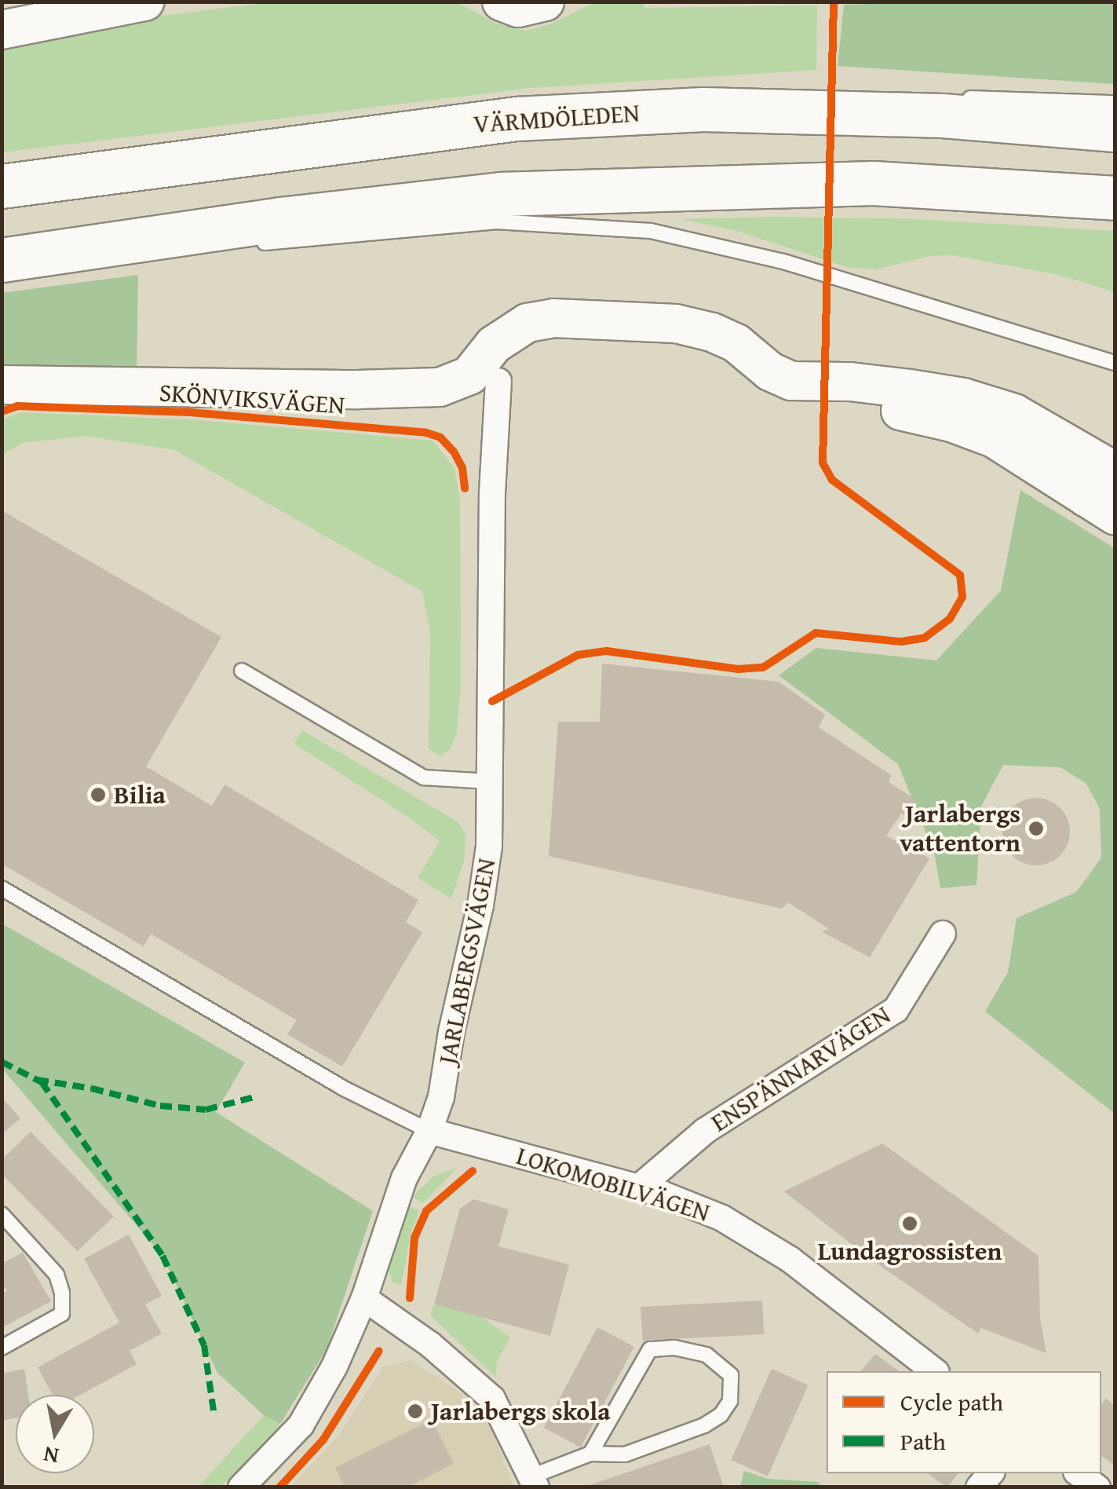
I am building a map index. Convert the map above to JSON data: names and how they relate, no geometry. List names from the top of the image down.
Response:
{
  "streets": {
    "highway": ["VÄRMDÖLEDEN"],
    "street": [
      "SKÖNVIKSVÄGEN",
      "JARLABERGSVÄGEN",
      "ENSPÄNNARVÄGEN",
      "LOKOMOBILVÄGEN"
    ]
  },
  "crossings": [
    ["SKÖNVIKSVÄGEN", "JARLABERGSVÄGEN"],
    ["JARLABERGSVÄGEN", "LOKOMOBILVÄGEN"],
    ["ENSPÄNNARVÄGEN", "LOKOMOBILVÄGEN"]
  ],
  "places": [
    "Bilia",
    "Jarlabergs vattentorn",
    "Lundagrossisten",
    "Jarlabergs skola"
  ],
  "legend": ["Cycle path", "Path"],
  "north": "bottom"
}
